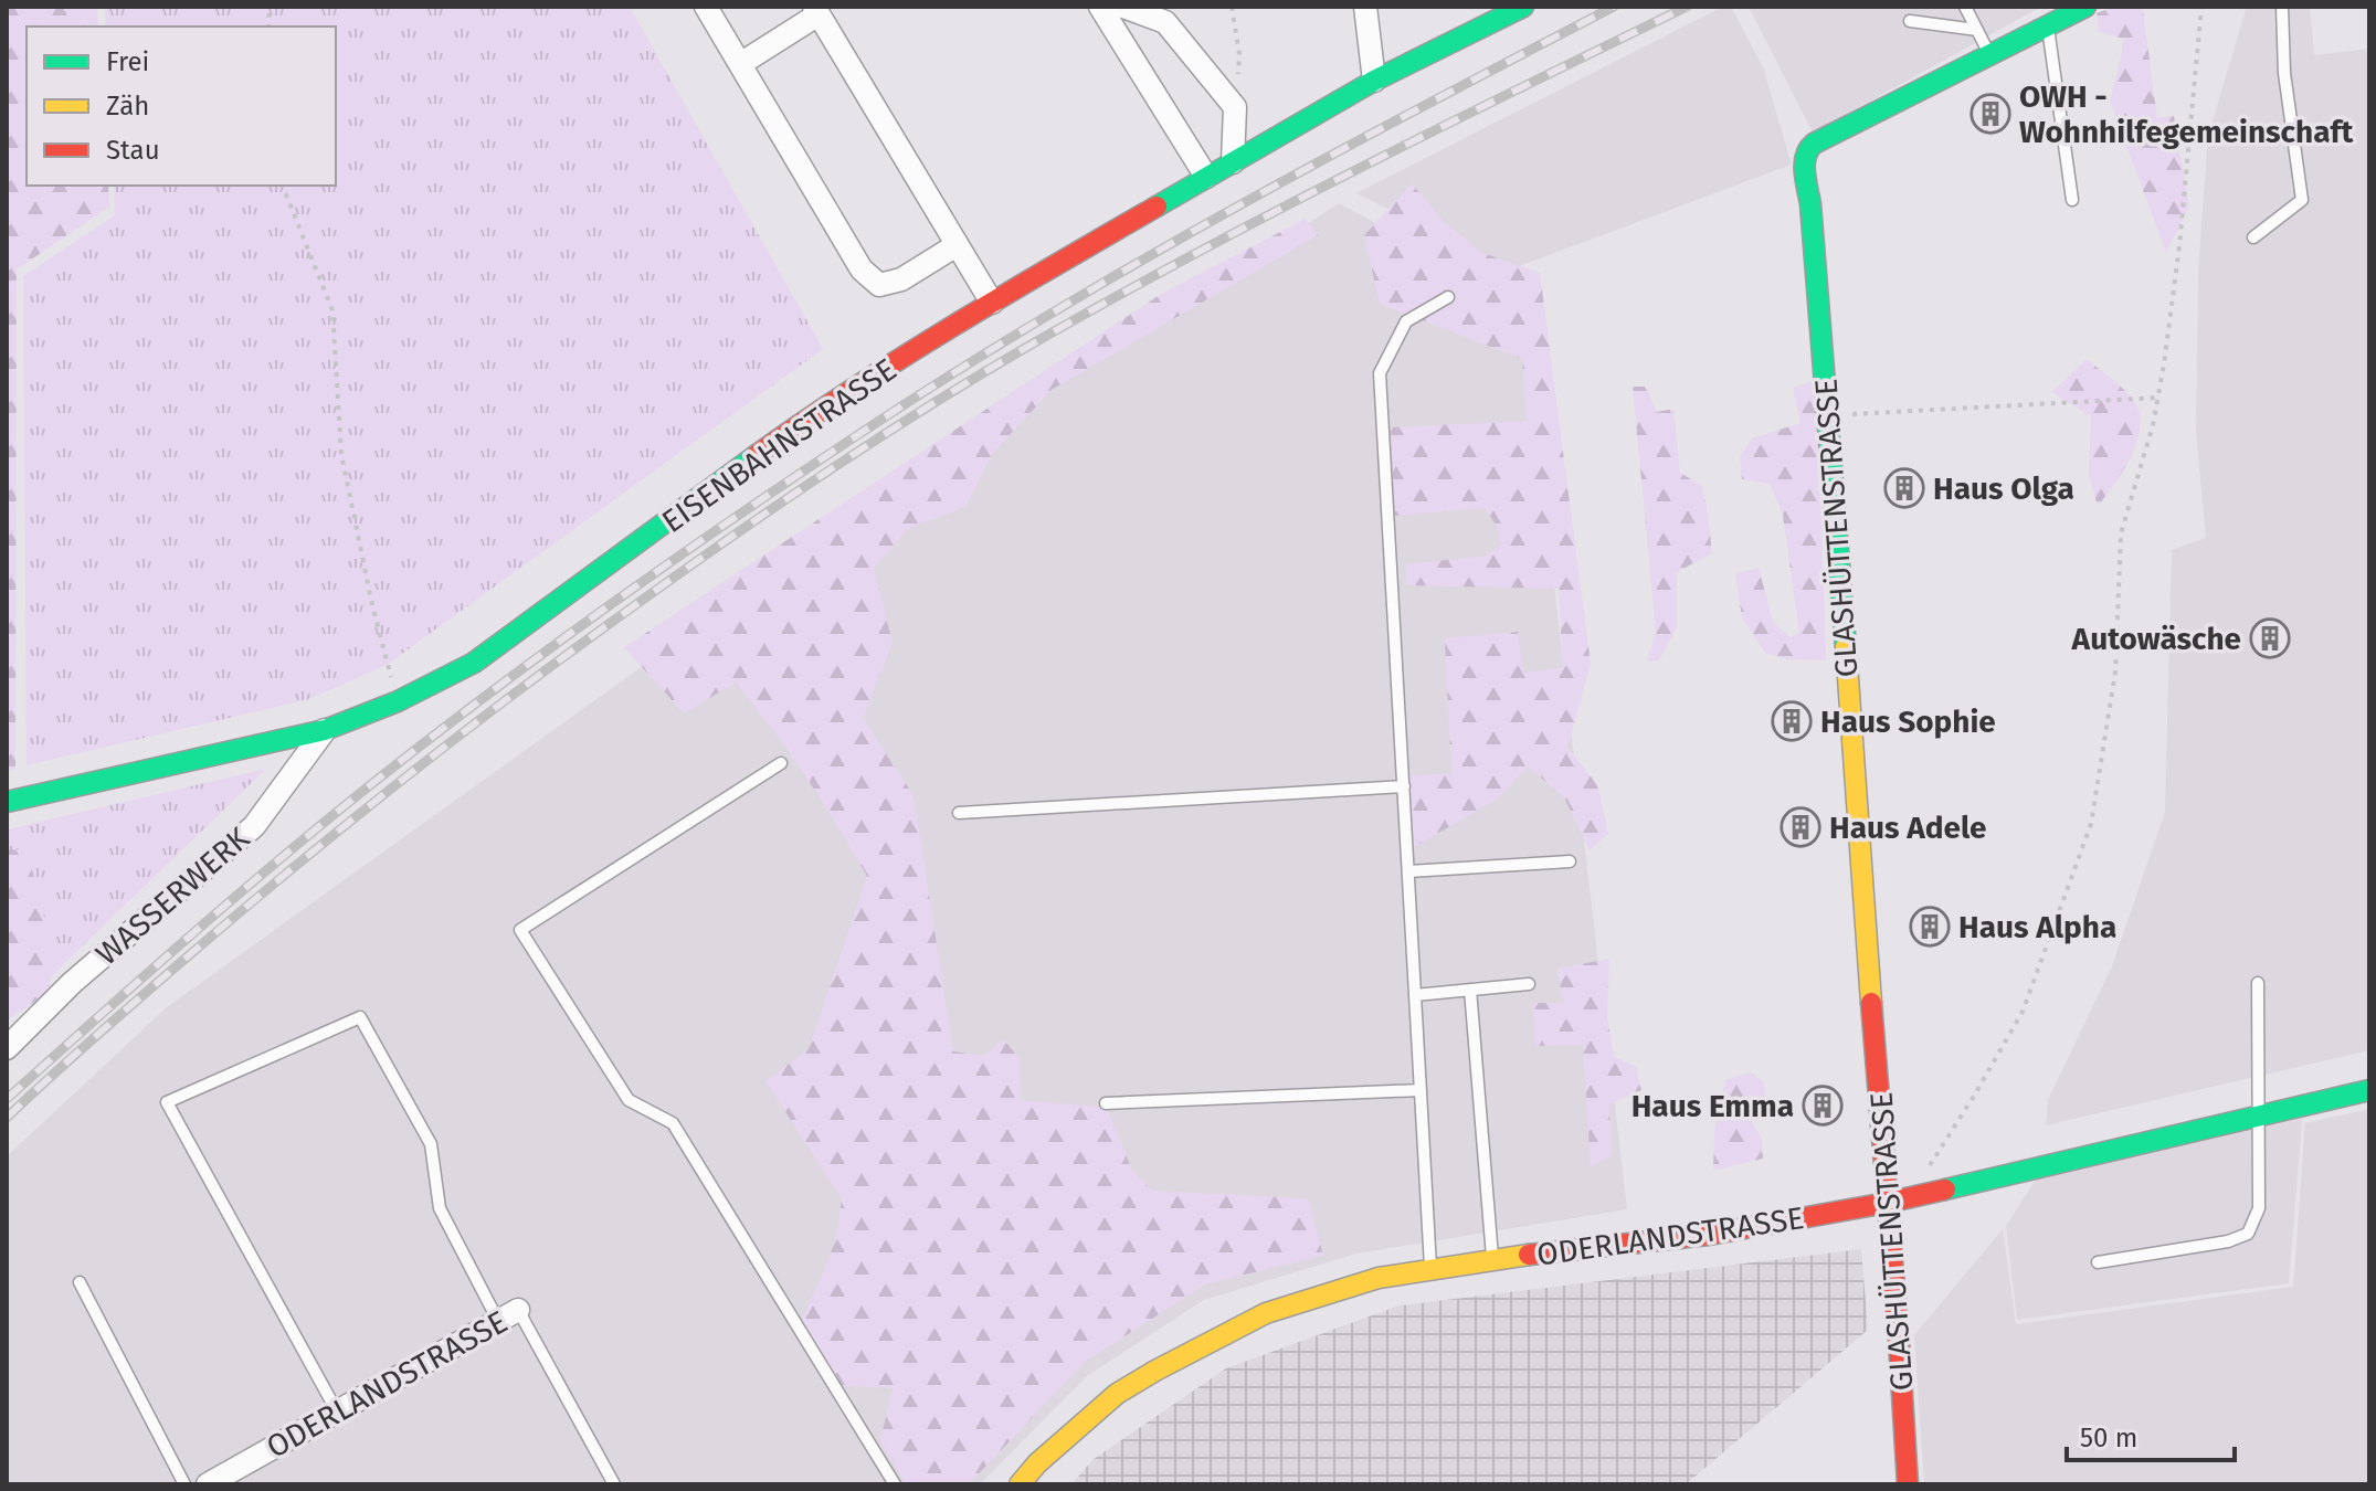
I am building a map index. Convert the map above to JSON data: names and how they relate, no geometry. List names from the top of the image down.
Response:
{
  "streets": {
    "street": [
      "EISENBAHNSTRASSE",
      "GLASHÜTTENSTRASSE",
      "WASSERWERK",
      "ODERLANDSTRASSE"
    ]
  },
  "crossings": [
    ["EISENBAHNSTRASSE", "WASSERWERK"],
    ["GLASHÜTTENSTRASSE", "ODERLANDSTRASSE"]
  ],
  "places": {
    "building": [
      "OWH - Wohnhilfegemeinschaft",
      "Haus Olga",
      "Autowäsche",
      "Haus Sophie",
      "Haus Adele",
      "Haus Alpha",
      "Haus Emma"
    ]
  },
  "legend": ["Frei", "Zäh", "Stau"],
  "scale_bar": "50 m"
}
